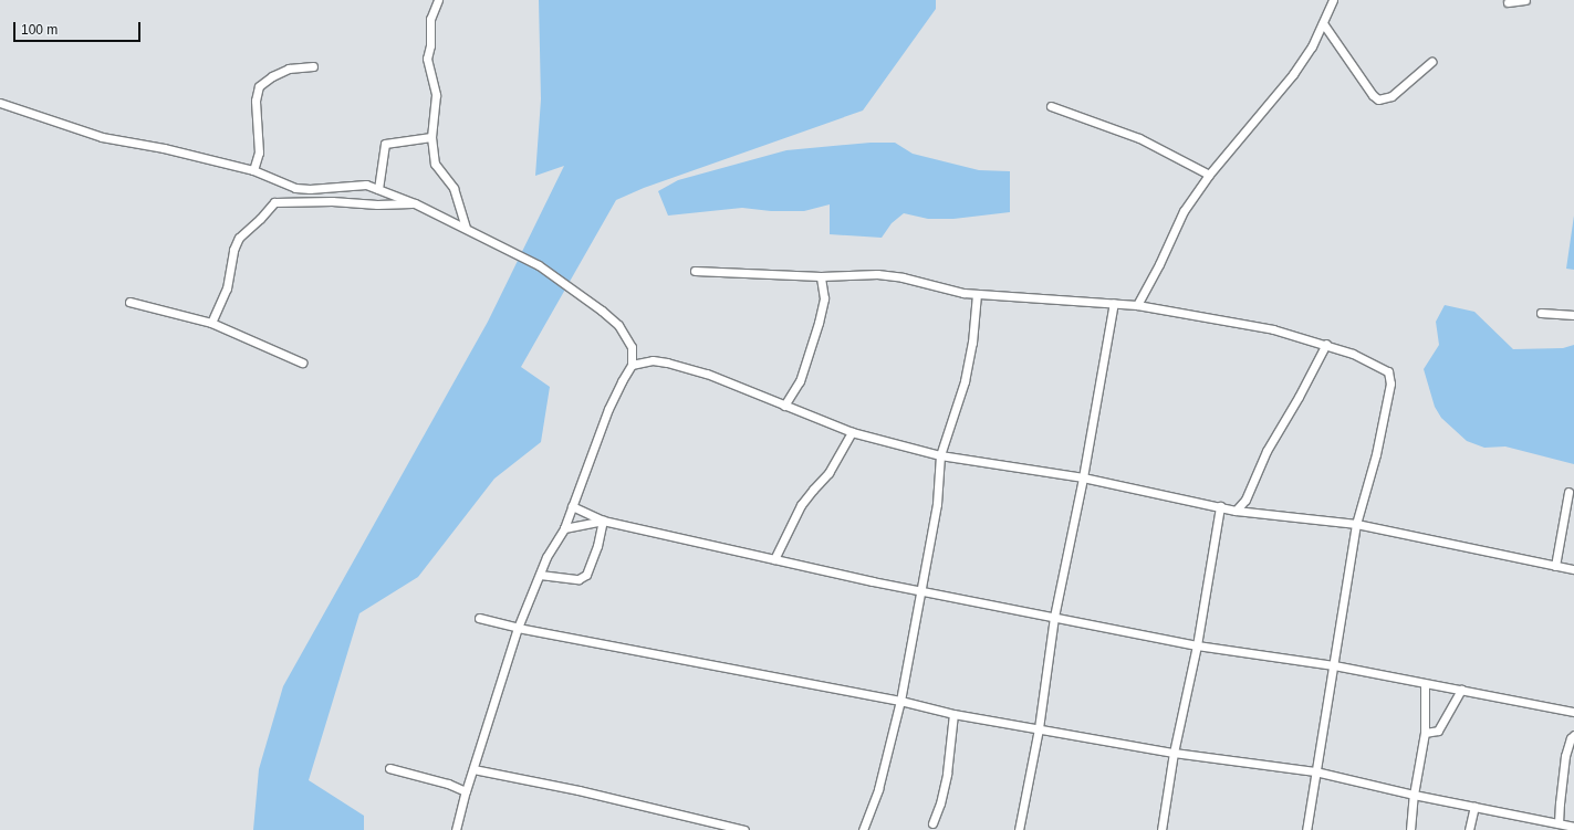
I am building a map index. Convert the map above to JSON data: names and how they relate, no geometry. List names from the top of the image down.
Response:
{
  "scale_bar": "100 m"
}
